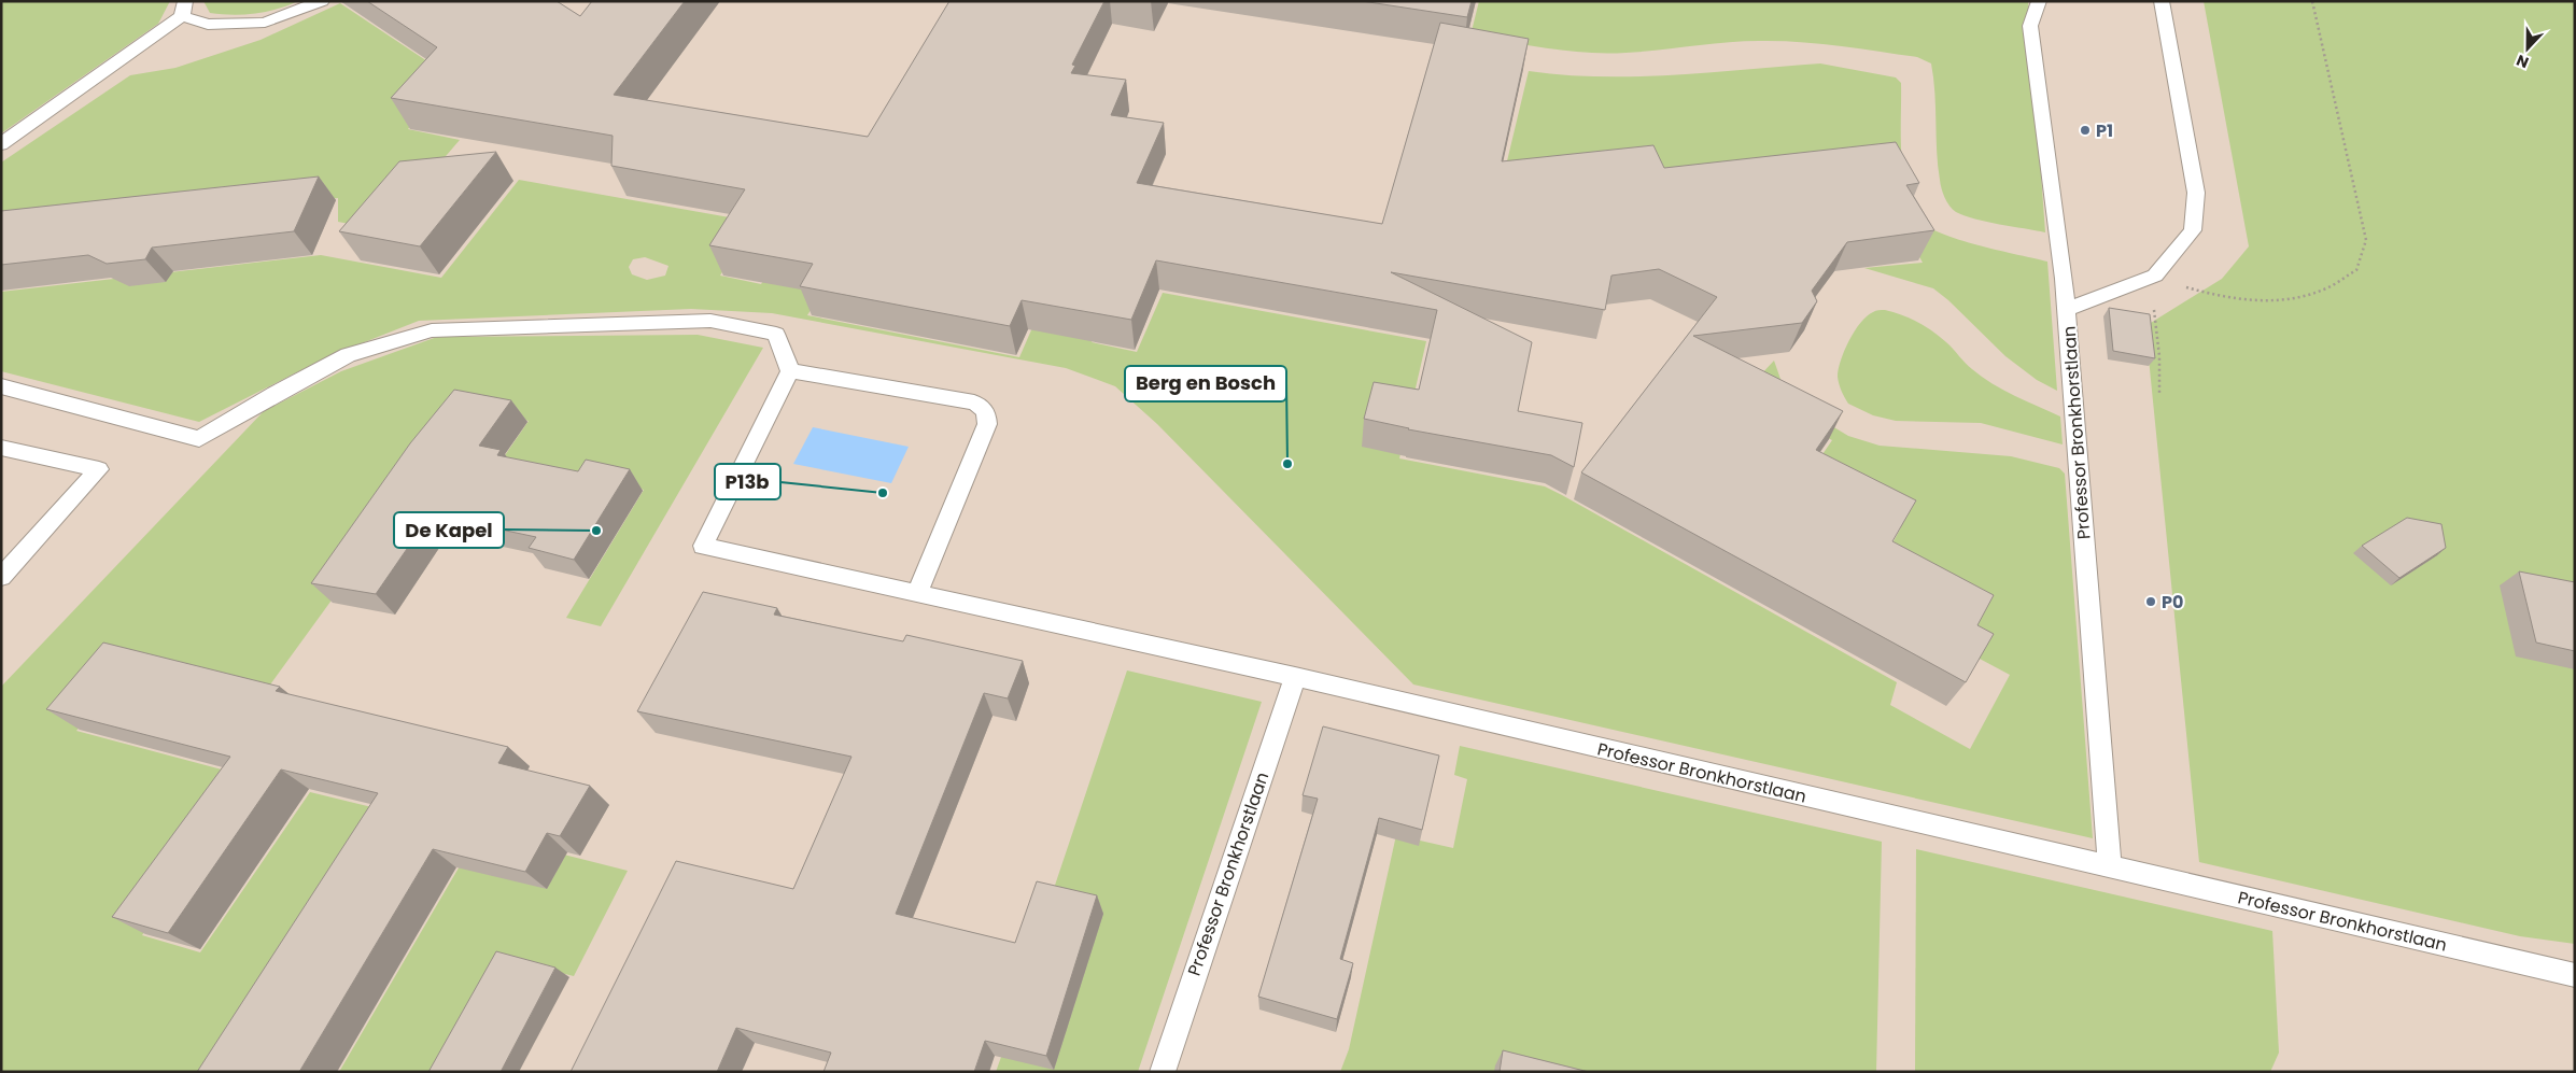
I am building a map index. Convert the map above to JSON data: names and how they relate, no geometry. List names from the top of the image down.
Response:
{
  "streets": {
    "lane": ["Professor Bronkhorstlaan"]
  },
  "places": [
    "P1",
    "Berg en Bosch",
    "P13b",
    "De Kapel",
    "P0"
  ],
  "north": "bottom"
}
